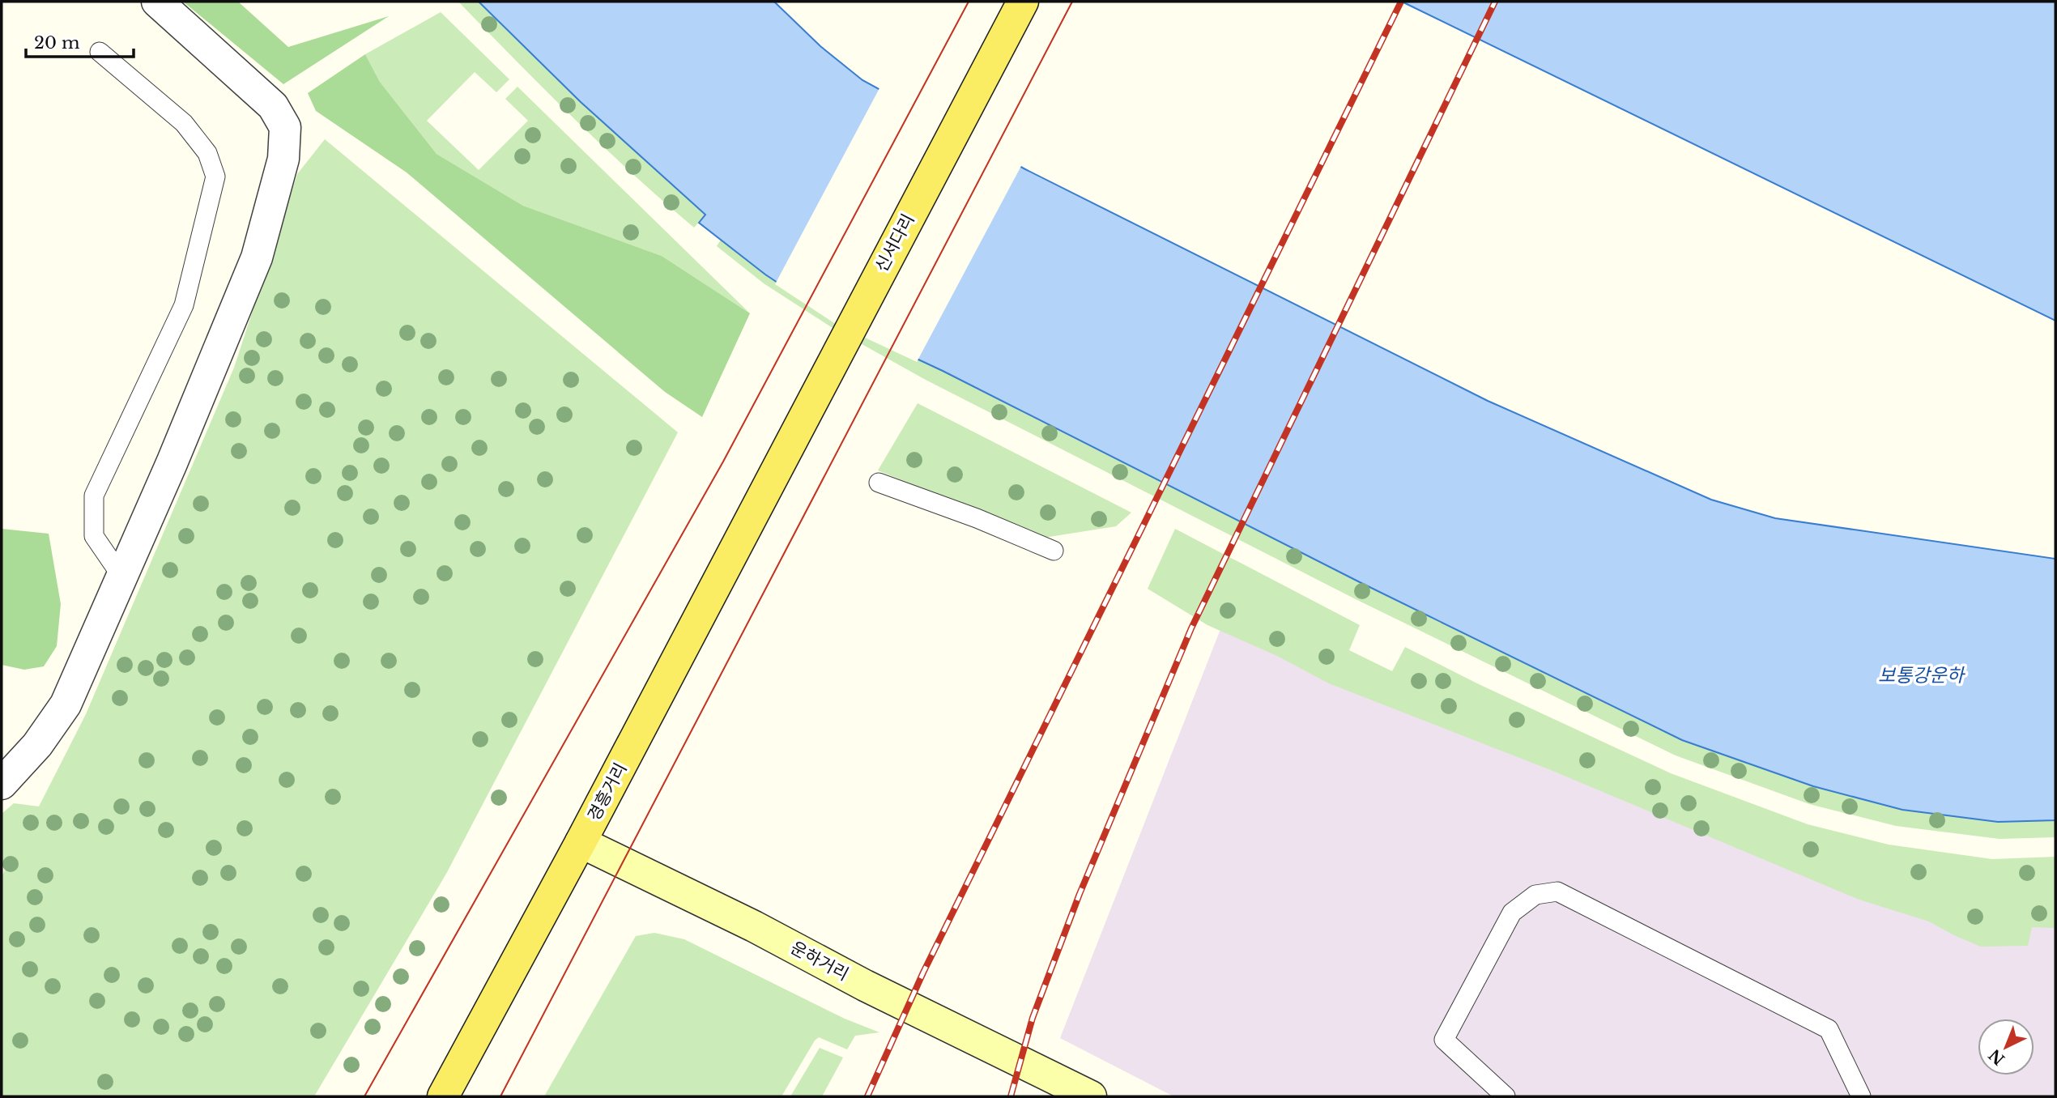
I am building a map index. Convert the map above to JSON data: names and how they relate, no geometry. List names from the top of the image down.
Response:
{
  "streets": {
    "main road": ["신서다리", "경흥거리"],
    "street": ["운하거리"]
  },
  "crossings": [
    ["신서다리", "경흥거리"],
    ["경흥거리", "운하거리"]
  ],
  "water": ["보통강운하"],
  "scale_bar": "20 m",
  "north": "bottom left"
}
